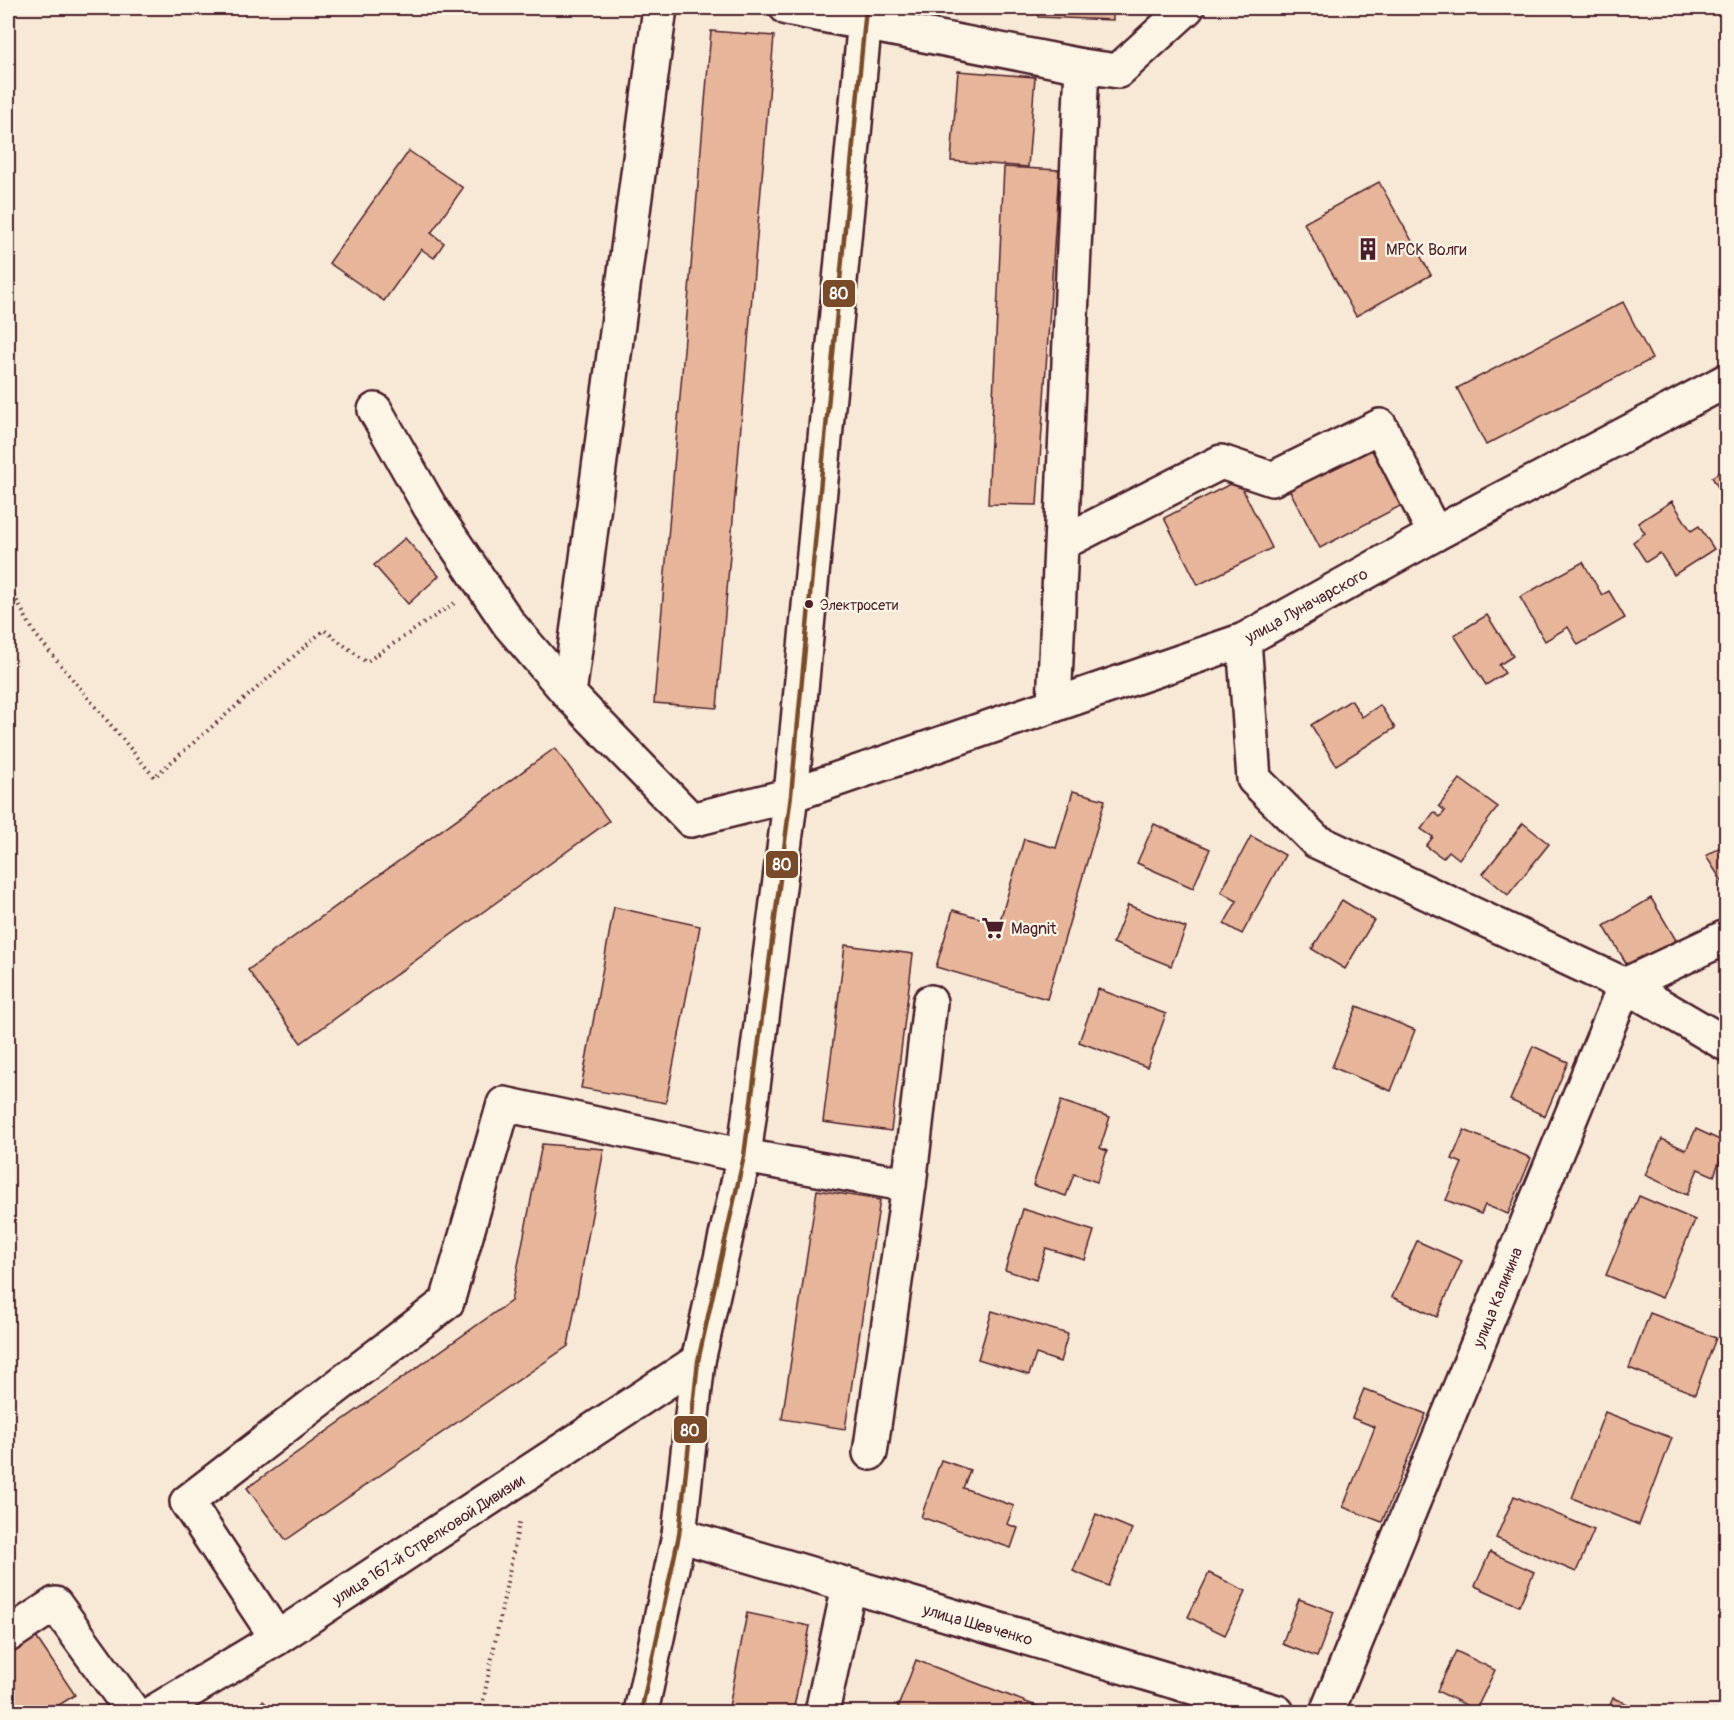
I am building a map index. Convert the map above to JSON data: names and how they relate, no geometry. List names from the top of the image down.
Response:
{
  "streets": {
    "street": [
      "улица Луначарского",
      "улица Калинина",
      "улица 167-й Стрелковой Дивизии",
      "улица Шевченко"
    ]
  },
  "places": {
    "building": ["МРСК Волги"],
    "other": ["Электросети"],
    "supermarket": ["Magnit"]
  },
  "lines": ["transit line 80"]
}
